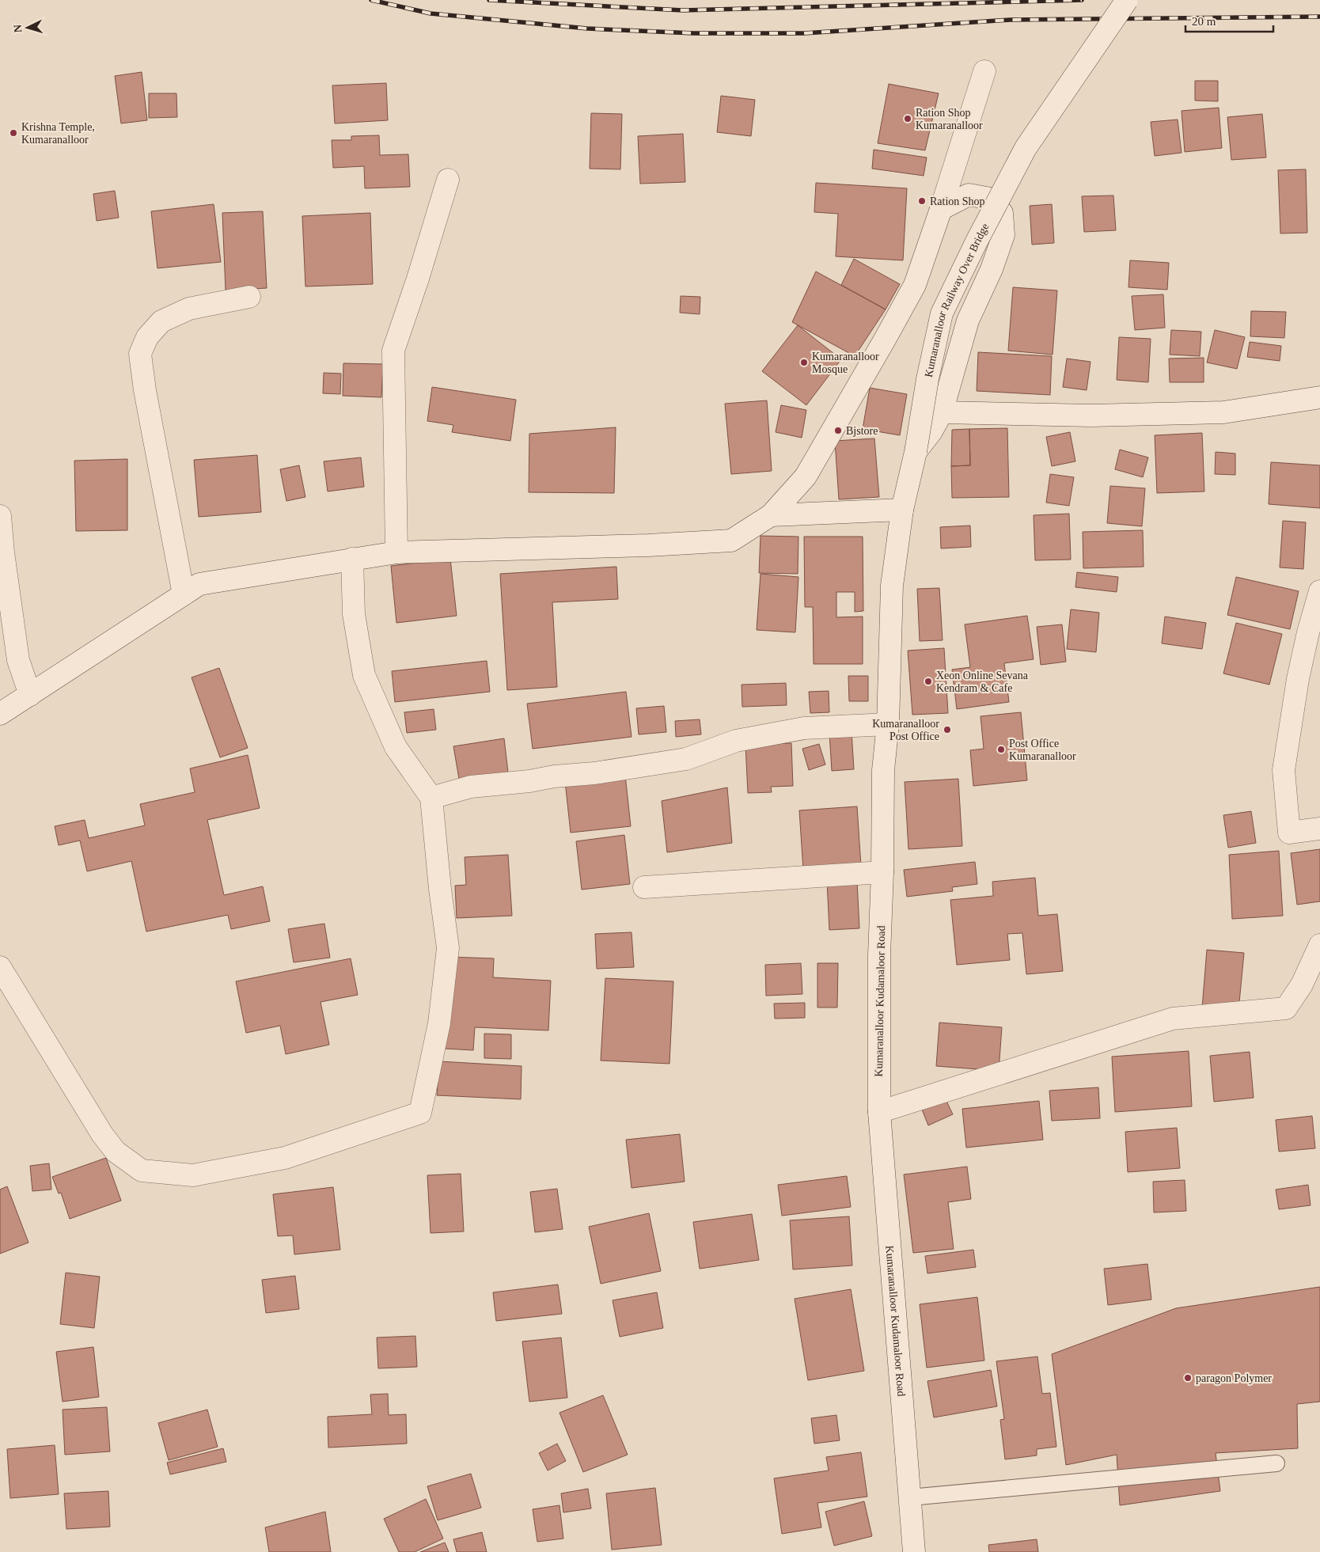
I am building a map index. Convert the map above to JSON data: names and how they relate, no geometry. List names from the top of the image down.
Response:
{
  "streets": {
    "street": ["Kumaranalloor Railway Over Bridge", "Kumaranalloor Kudamaloor Road"]
  },
  "crossings": [
    ["Kumaranalloor Railway Over Bridge", "Kumaranalloor Kudamaloor Road"]
  ],
  "places": [
    "Ration Shop Kumaranalloor",
    "Krishna Temple, Kumaranalloor",
    "Ration Shop",
    "Kumaranalloor Mosque",
    "Bjstore",
    "Xeon Online Sevana Kendram & Cafe",
    "Kumaranalloor Post Office",
    "Post Office Kumaranalloor",
    "paragon Polymer"
  ],
  "scale_bar": "20 m",
  "north": "left"
}
